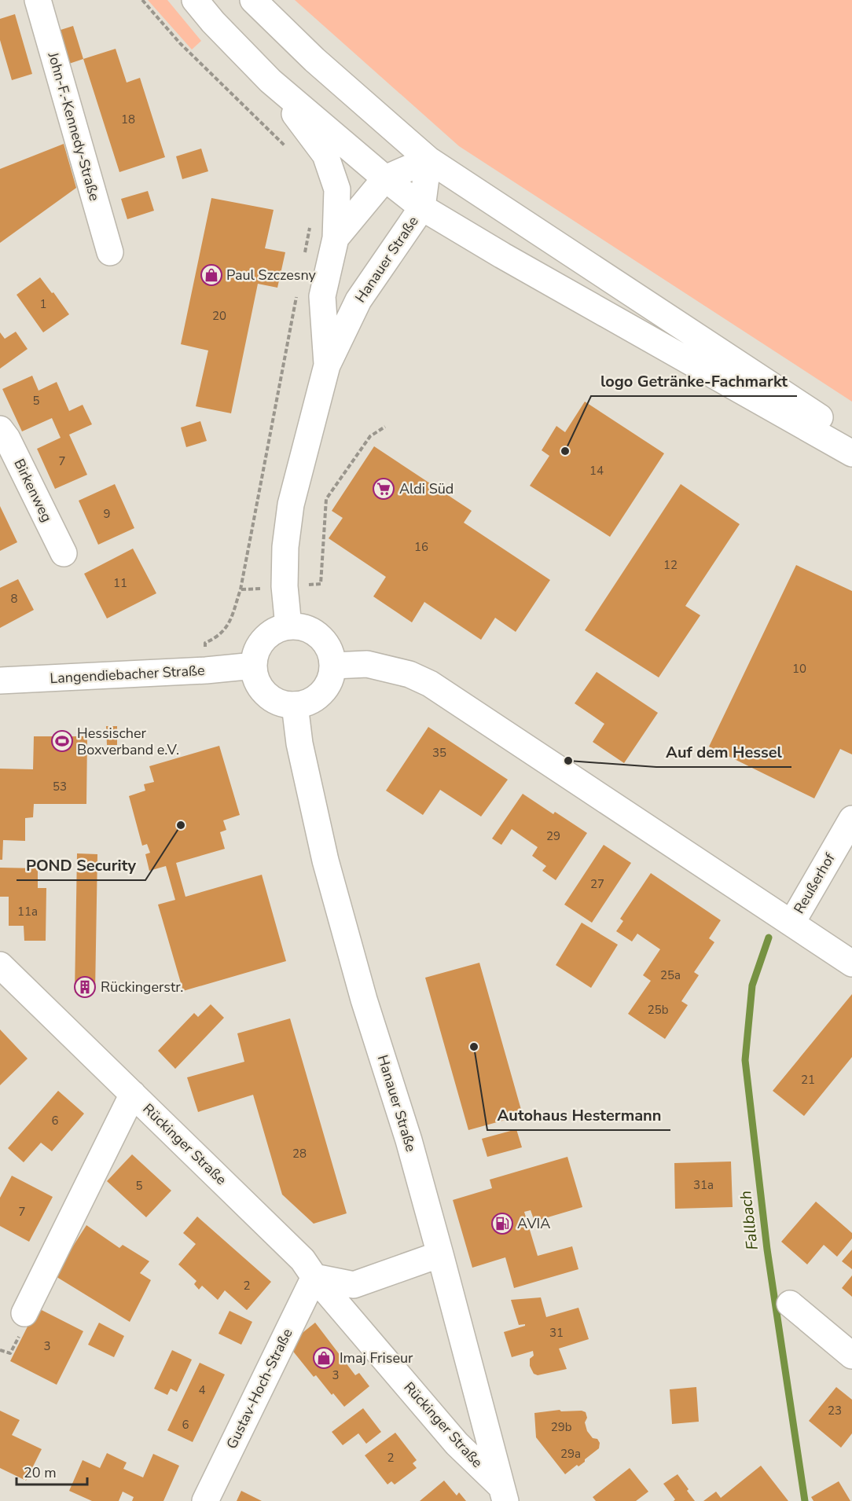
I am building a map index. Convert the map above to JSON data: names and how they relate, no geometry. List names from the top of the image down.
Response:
{
  "streets": {
    "street": [
      "John-F.-Kennedy-Straße",
      "Hanauer Straße",
      "Birkenweg",
      "Langendiebacher Straße",
      "Reußerhof",
      "Rückinger Straße",
      "Gustav-Hoch-Straße"
    ]
  },
  "crossings": [
    ["Hanauer Straße", "Langendiebacher Straße"],
    ["Hanauer Straße", "Rückinger Straße"],
    ["Rückinger Straße", "Gustav-Hoch-Straße"]
  ],
  "water": ["Fallbach"],
  "places": {
    "shop": ["Paul Szczesny", "Imaj Friseur"],
    "other": [
      "logo Getränke-Fachmarkt",
      "Auf dem Hessel",
      "POND Security",
      "Autohaus Hestermann"
    ],
    "supermarket": ["Aldi Süd"],
    "sports": ["Hessischer Boxverband e.V."],
    "building": ["Rückingerstr."],
    "fuel station": ["AVIA"]
  },
  "house_numbers": [
    "18",
    "1",
    "20",
    "5",
    "7",
    "14",
    "9",
    "16",
    "12",
    "11",
    "8",
    "10",
    "35",
    "53",
    "29",
    "27",
    "11a",
    "25a",
    "25b",
    "21",
    "6",
    "28",
    "31a",
    "5",
    "7",
    "2",
    "31",
    "3",
    "3",
    "4",
    "23",
    "6",
    "29b",
    "29a",
    "2"
  ],
  "scale_bar": "20 m"
}
